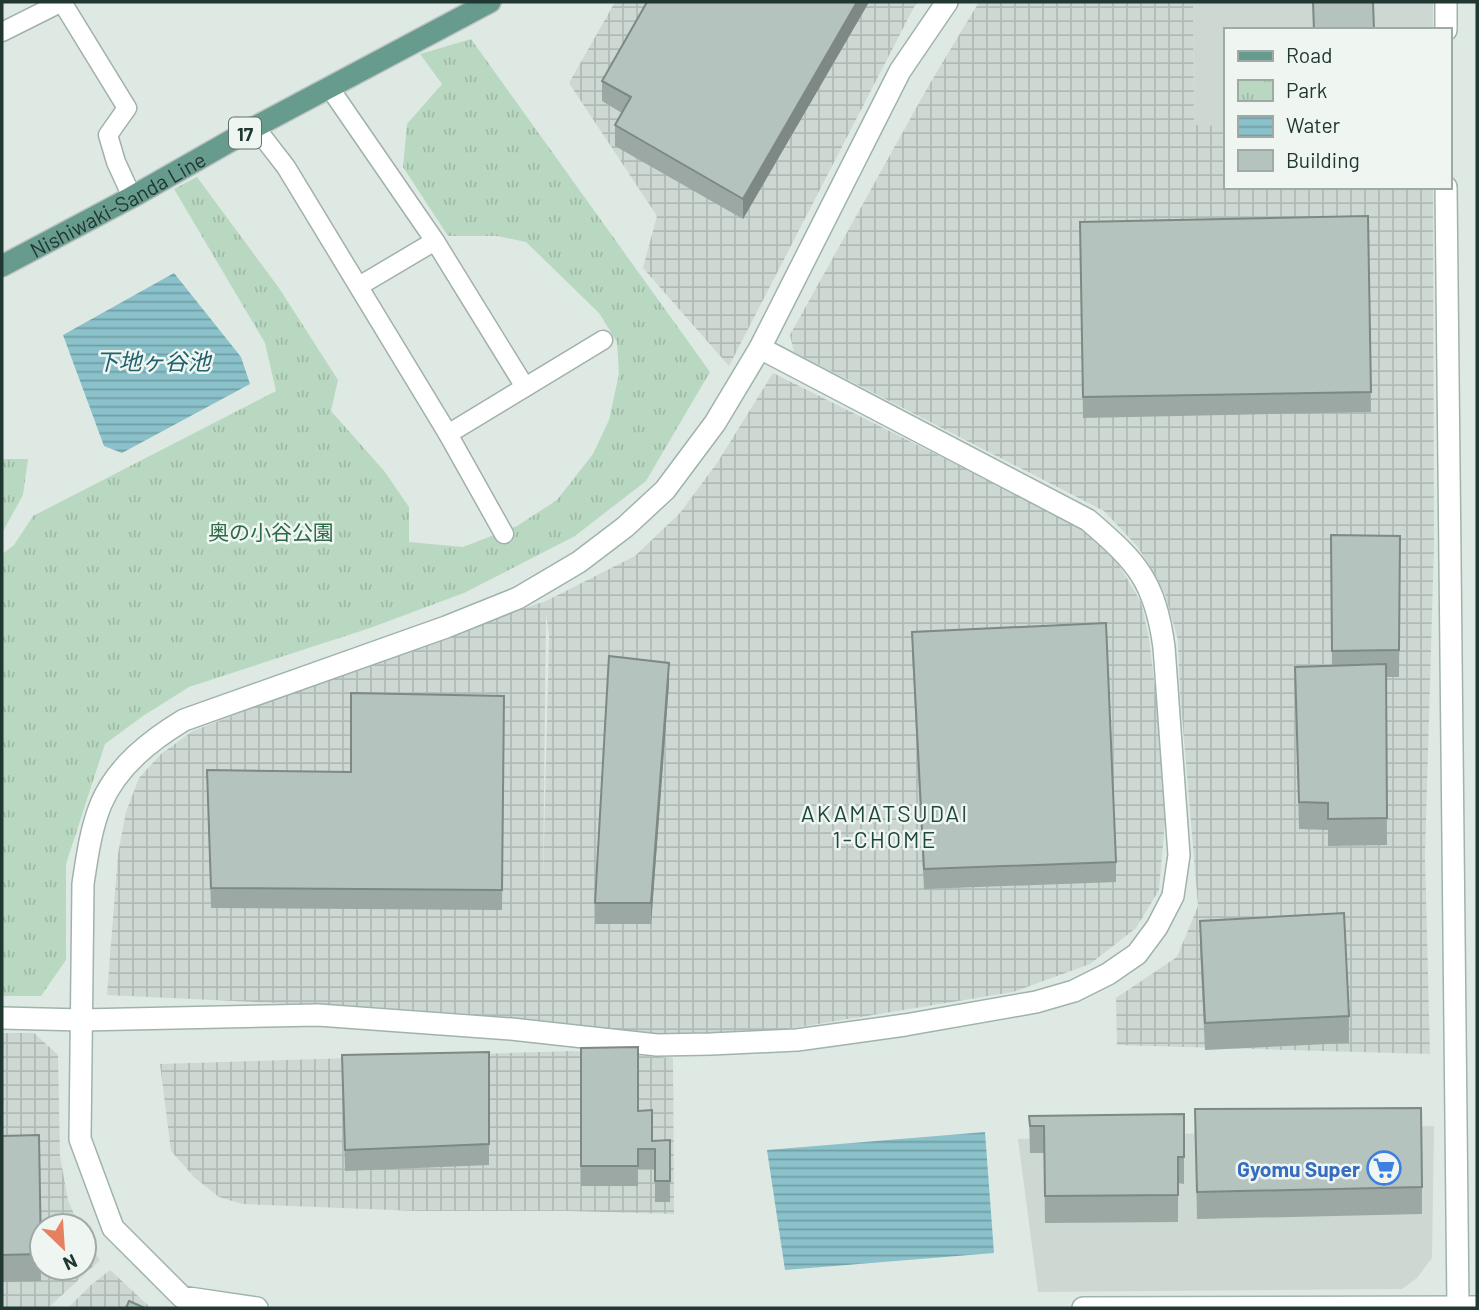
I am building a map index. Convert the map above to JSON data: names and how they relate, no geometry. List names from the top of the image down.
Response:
{
  "streets": {
    "main road": ["17", "Nishiwaki-Sanda Line"]
  },
  "districts": ["AKAMATSUDAI 1-CHOME"],
  "water": ["下地ヶ谷池"],
  "parks": ["奥の小谷公園"],
  "places": {
    "supermarket": ["Gyomu Super"]
  },
  "legend": [
    "Road",
    "Park",
    "Water",
    "Building"
  ],
  "north": "bottom right"
}
